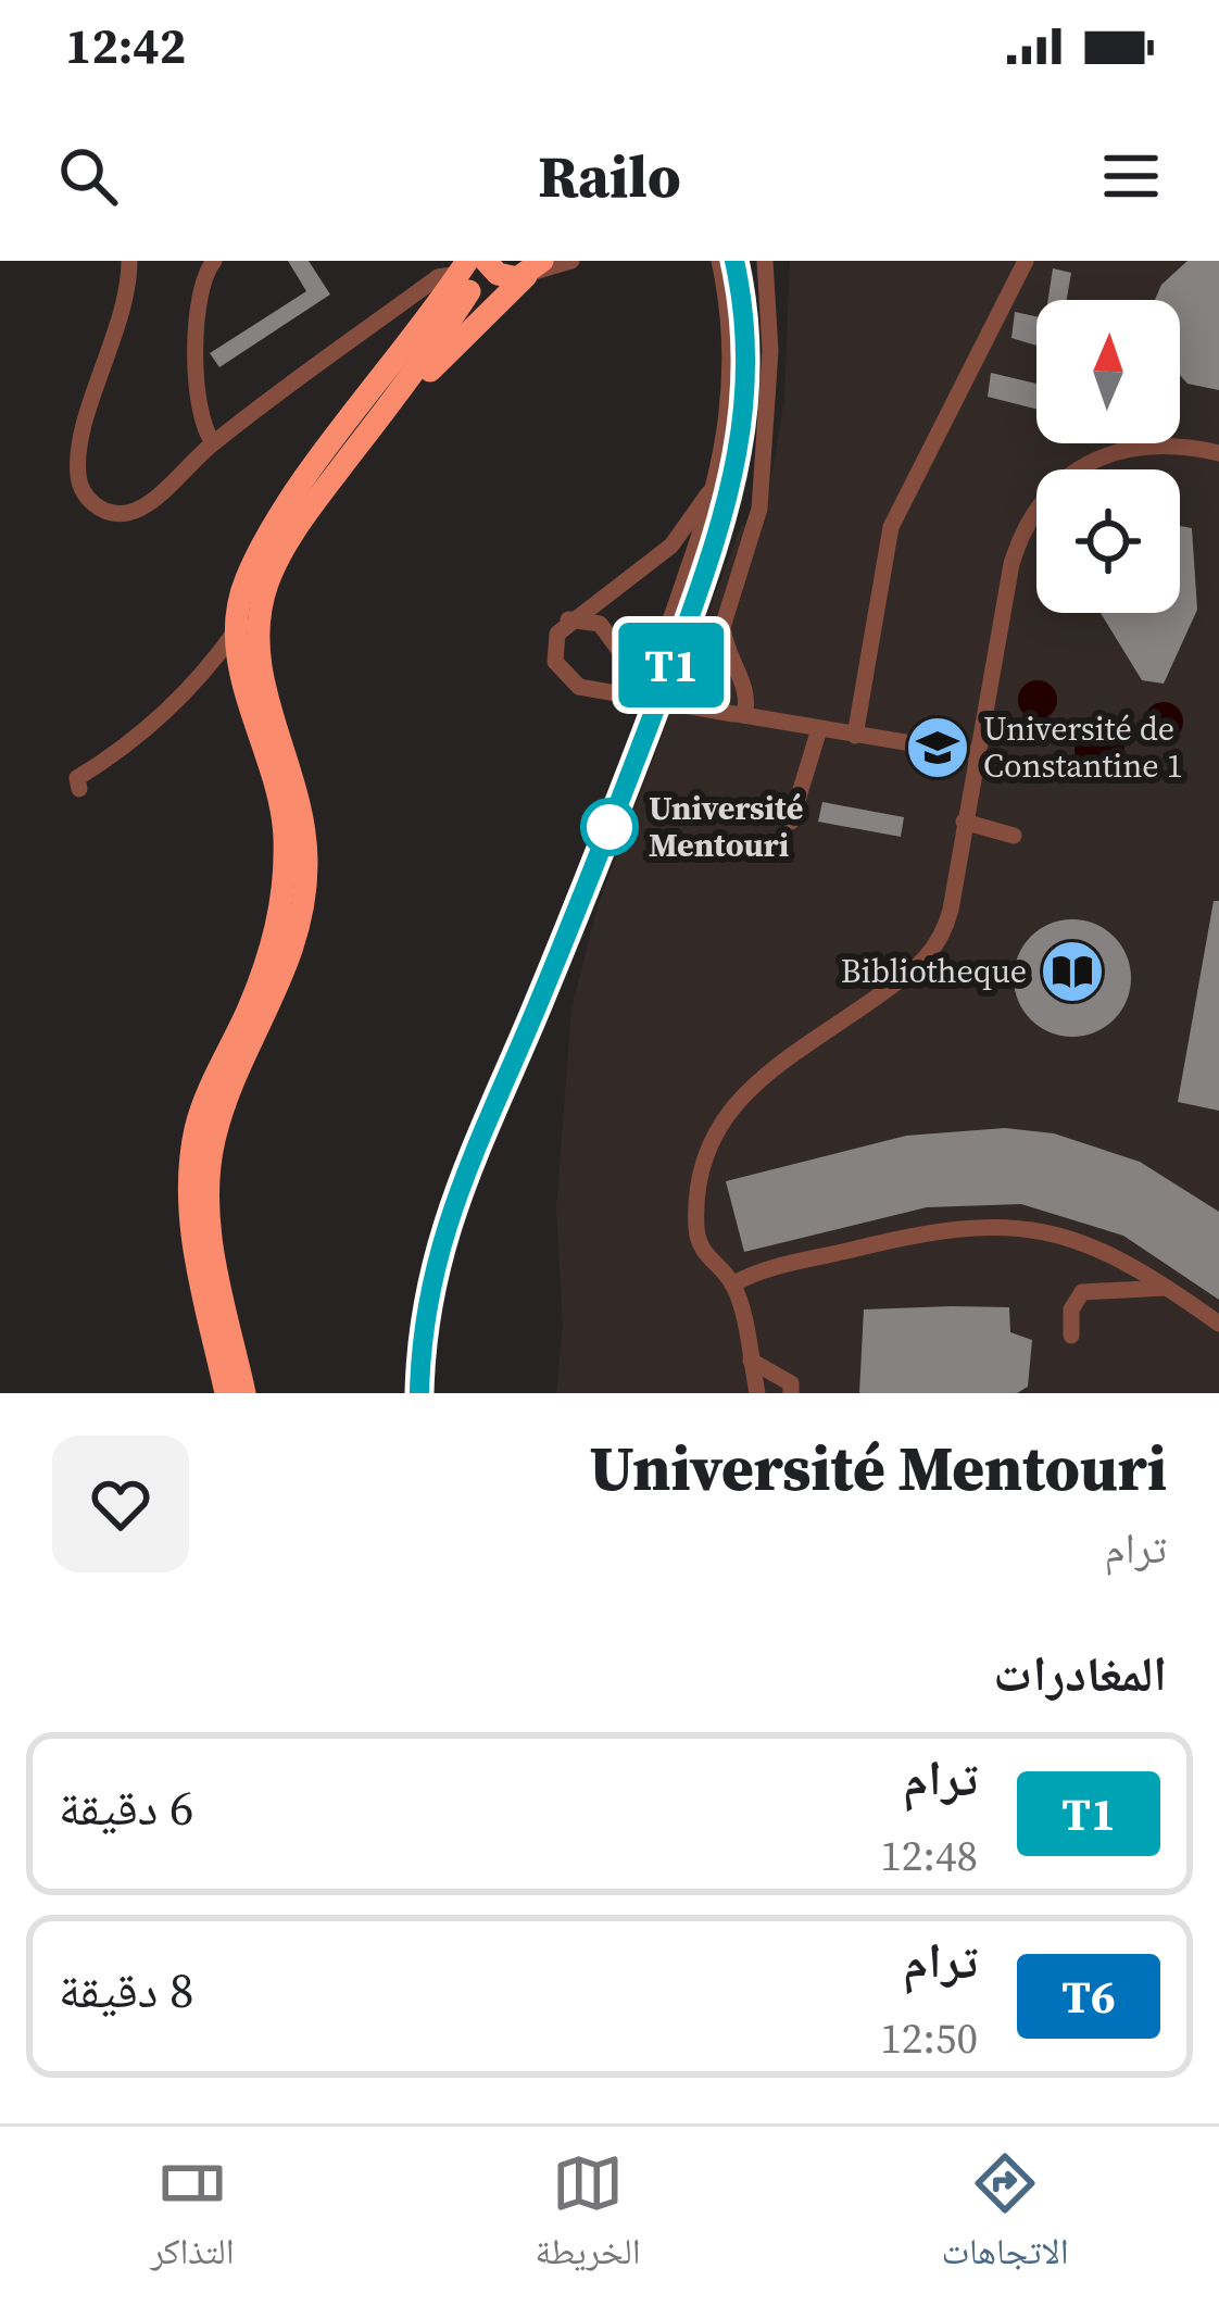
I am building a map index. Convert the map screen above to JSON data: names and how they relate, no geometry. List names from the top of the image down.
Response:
{
  "places": {
    "school or university": ["Université de Constantine 1"],
    "other": ["Université Mentouri"],
    "library": ["Bibliotheque"]
  },
  "lines": ["tram line T1"],
  "north": "top",
  "page": {
    "status": "12:42",
    "header": "Railo",
    "on_map": "T1",
    "heading": [
      ["Université Mentouri", "ترام"],
      "المغادرات"
    ],
    "list": [
      {
        "mark": "T1",
        "name": "ترام",
        "note": "12:48",
        "value": "6 دقيقة"
      },
      {
        "mark": "T6",
        "name": "ترام",
        "note": "12:50",
        "value": "8 دقيقة"
      }
    ],
    "tabs": ["الاتجاهات", "الخريطة", "التذاكر"]
  }
}
